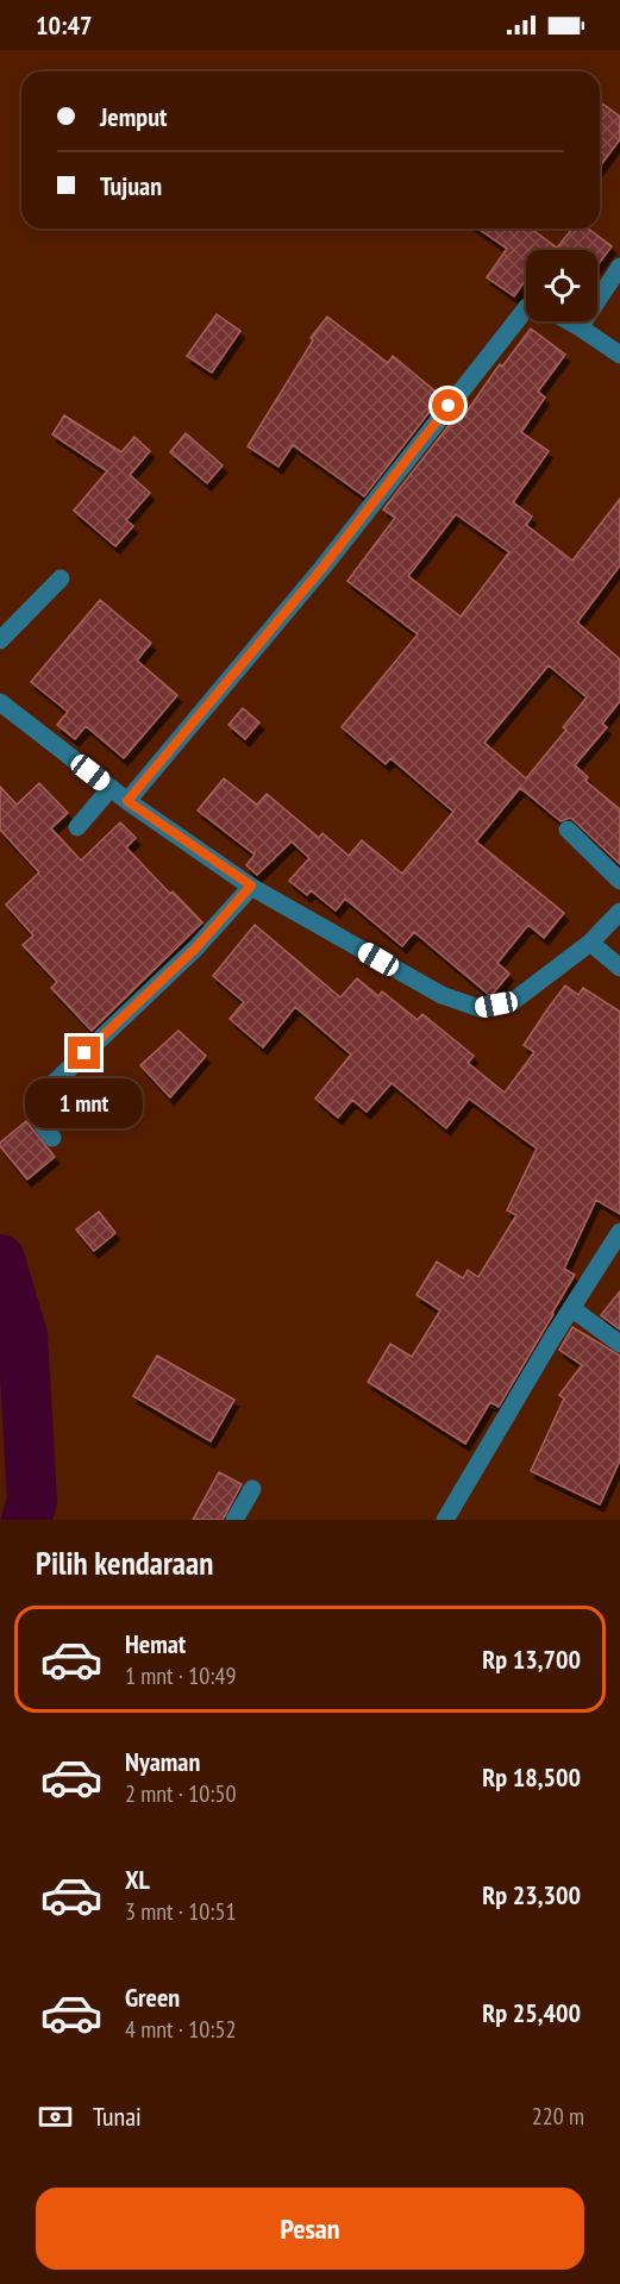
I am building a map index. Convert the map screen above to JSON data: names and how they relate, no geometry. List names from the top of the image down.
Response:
{
  "page": {
    "status": "10:47",
    "banner": ["Jemput", "Tujuan"],
    "bubble": "1 mnt",
    "heading": "Pilih kendaraan",
    "list": [
      {
        "name": "Hemat",
        "note": "1 mnt · 10:49",
        "value": "Rp 13,700"
      },
      {
        "name": "Nyaman",
        "note": "2 mnt · 10:50",
        "value": "Rp 18,500"
      },
      {
        "name": "XL",
        "note": "3 mnt · 10:51",
        "value": "Rp 23,300"
      },
      {
        "name": "Green",
        "note": "4 mnt · 10:52",
        "value": "Rp 25,400"
      }
    ],
    "pay": ["Tunai", "220 m"],
    "buttons": "Pesan"
  }
}
